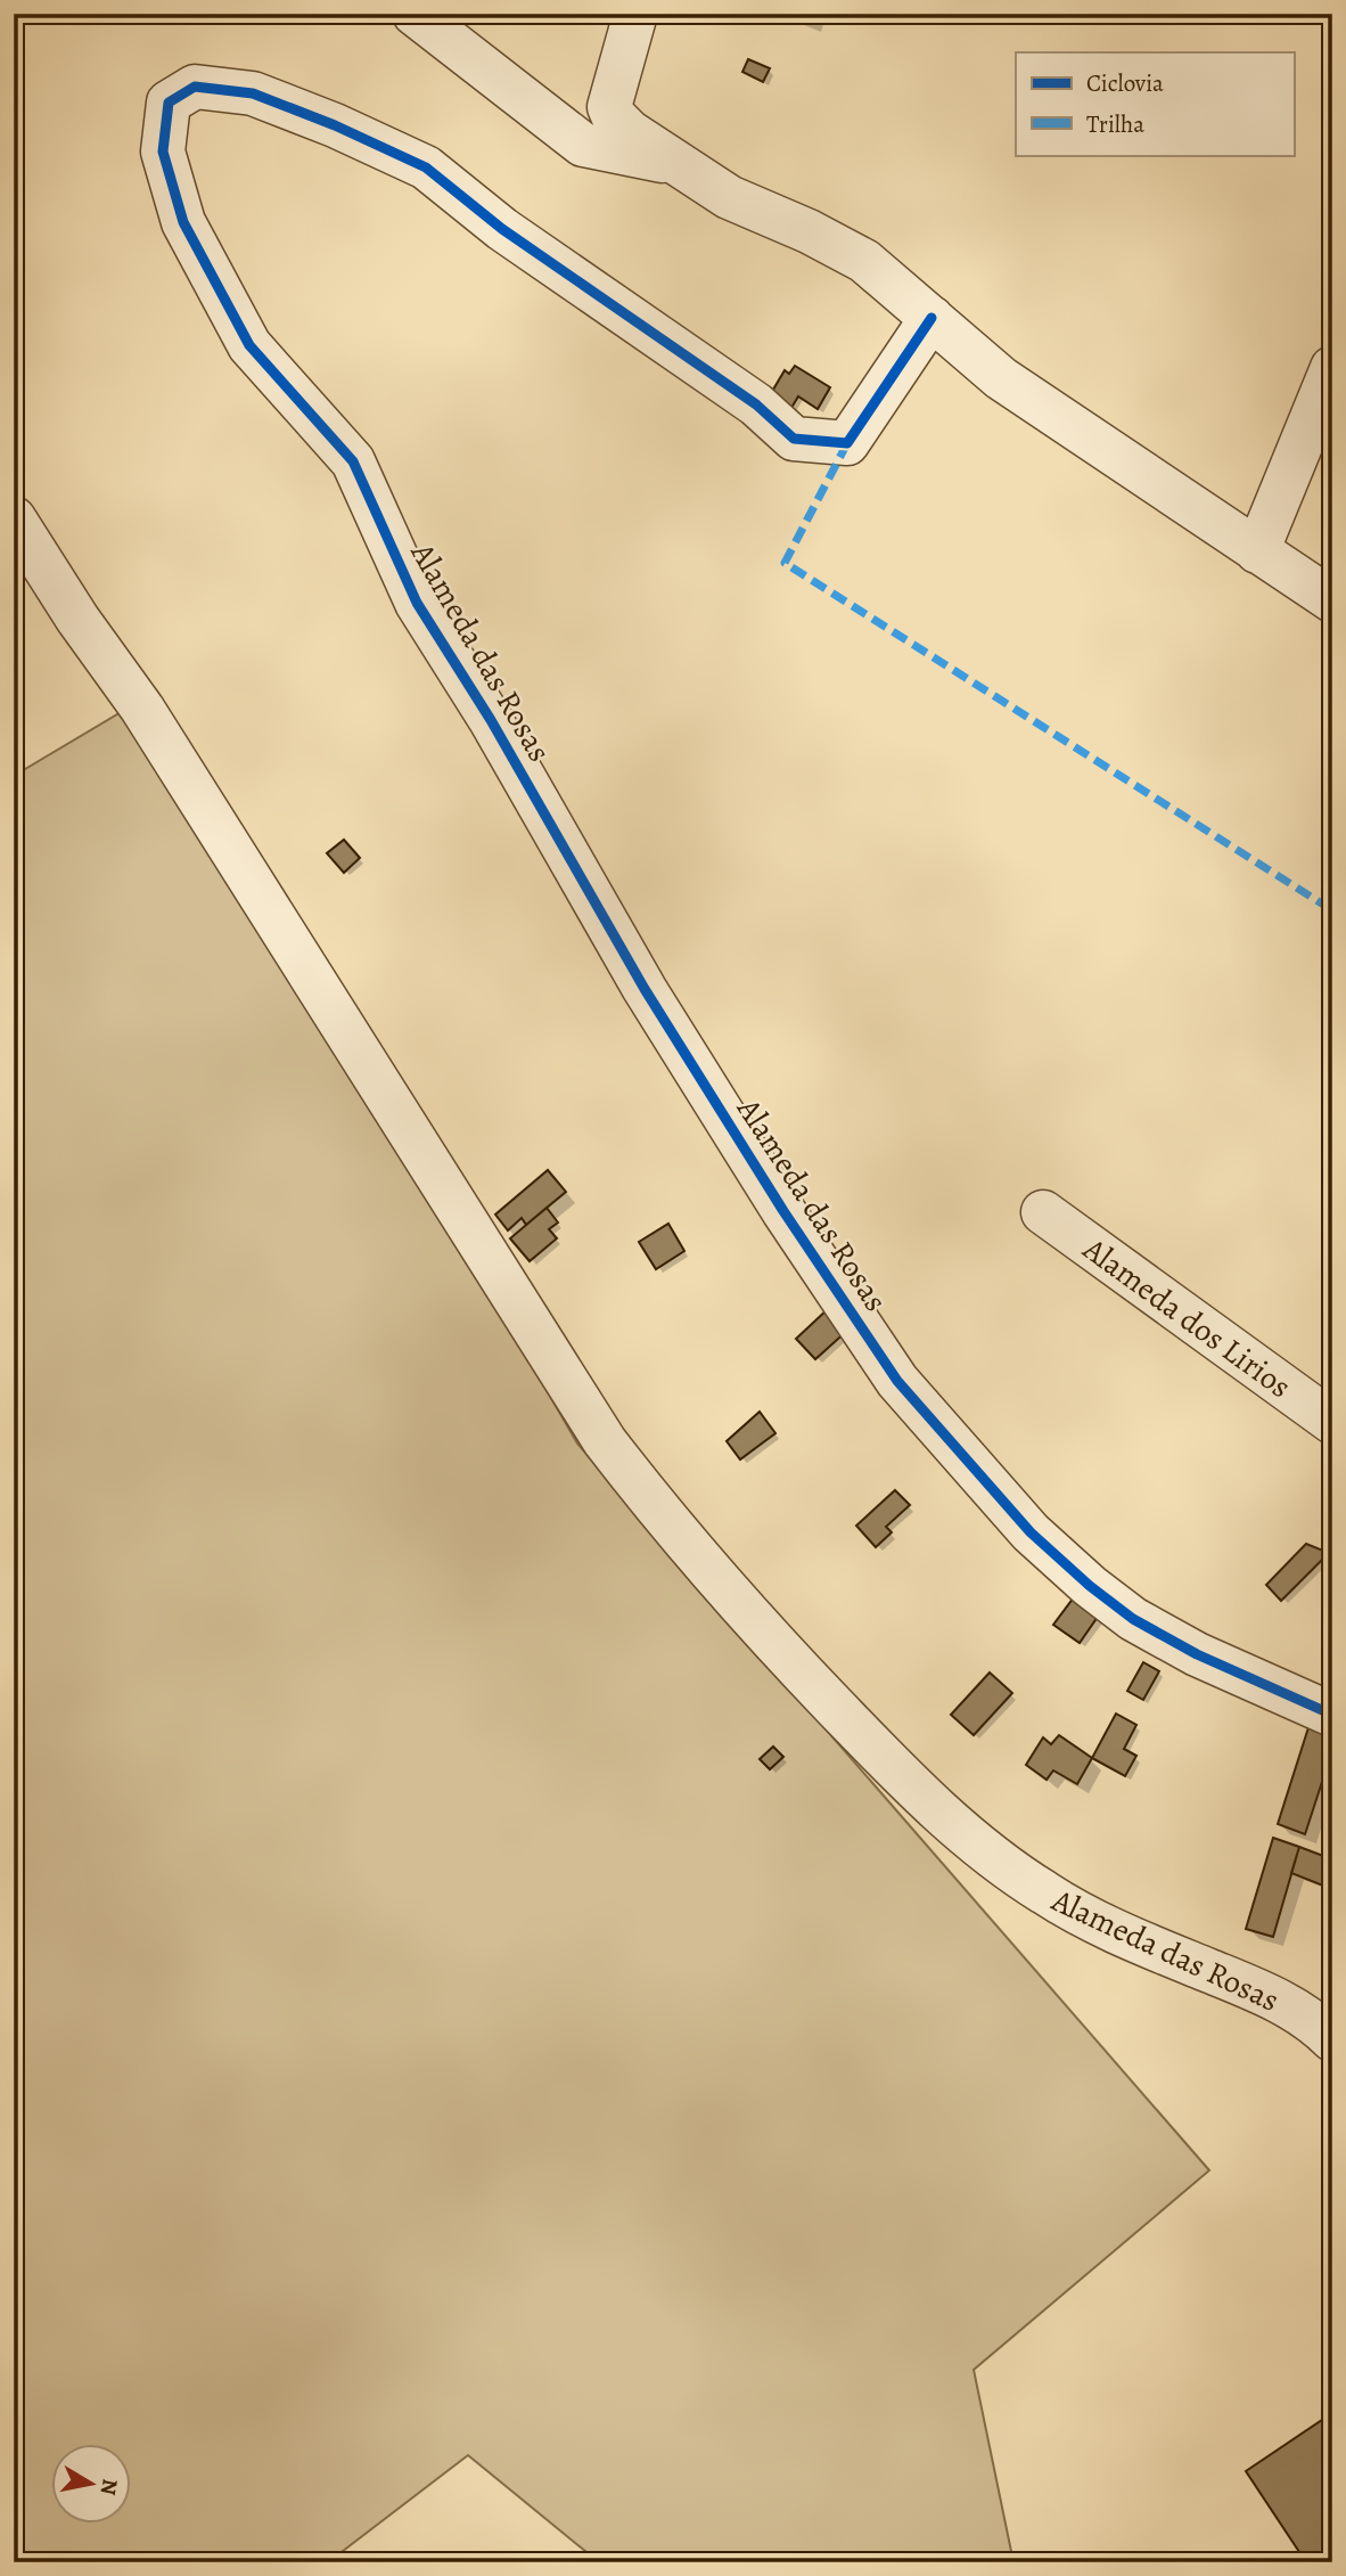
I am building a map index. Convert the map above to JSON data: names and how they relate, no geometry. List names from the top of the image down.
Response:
{
  "streets": {
    "street": ["Alameda das Rosas", "Alameda dos Lirios"]
  },
  "legend": ["Ciclovia", "Trilha"],
  "north": "right"
}
